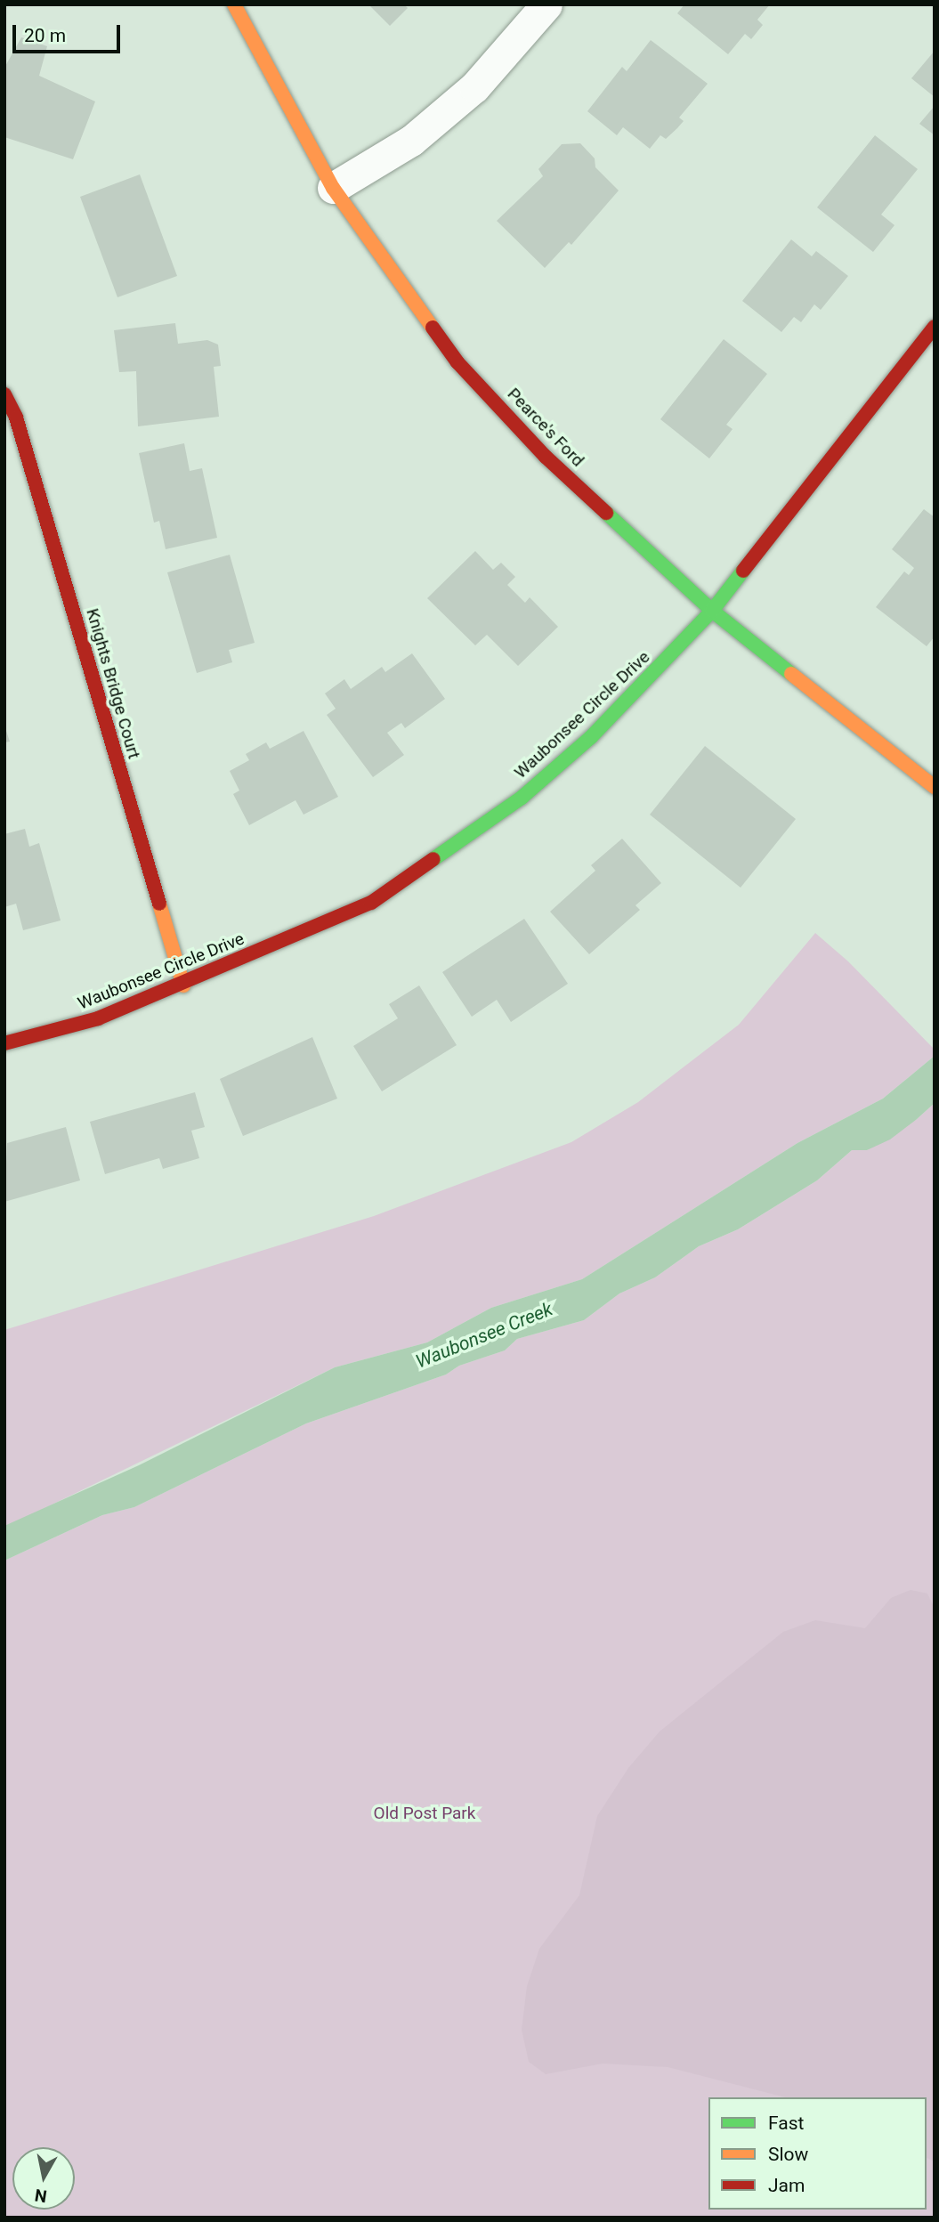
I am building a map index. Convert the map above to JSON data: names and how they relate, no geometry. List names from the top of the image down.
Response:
{
  "streets": {
    "street": ["Pearce's Ford", "Knights Bridge Court", "Waubonsee Circle Drive"]
  },
  "crossings": [
    ["Pearce's Ford", "Waubonsee Circle Drive"],
    ["Knights Bridge Court", "Waubonsee Circle Drive"]
  ],
  "water": ["Waubonsee Creek"],
  "parks": ["Old Post Park"],
  "legend": ["Fast", "Slow", "Jam"],
  "scale_bar": "20 m",
  "north": "bottom"
}
